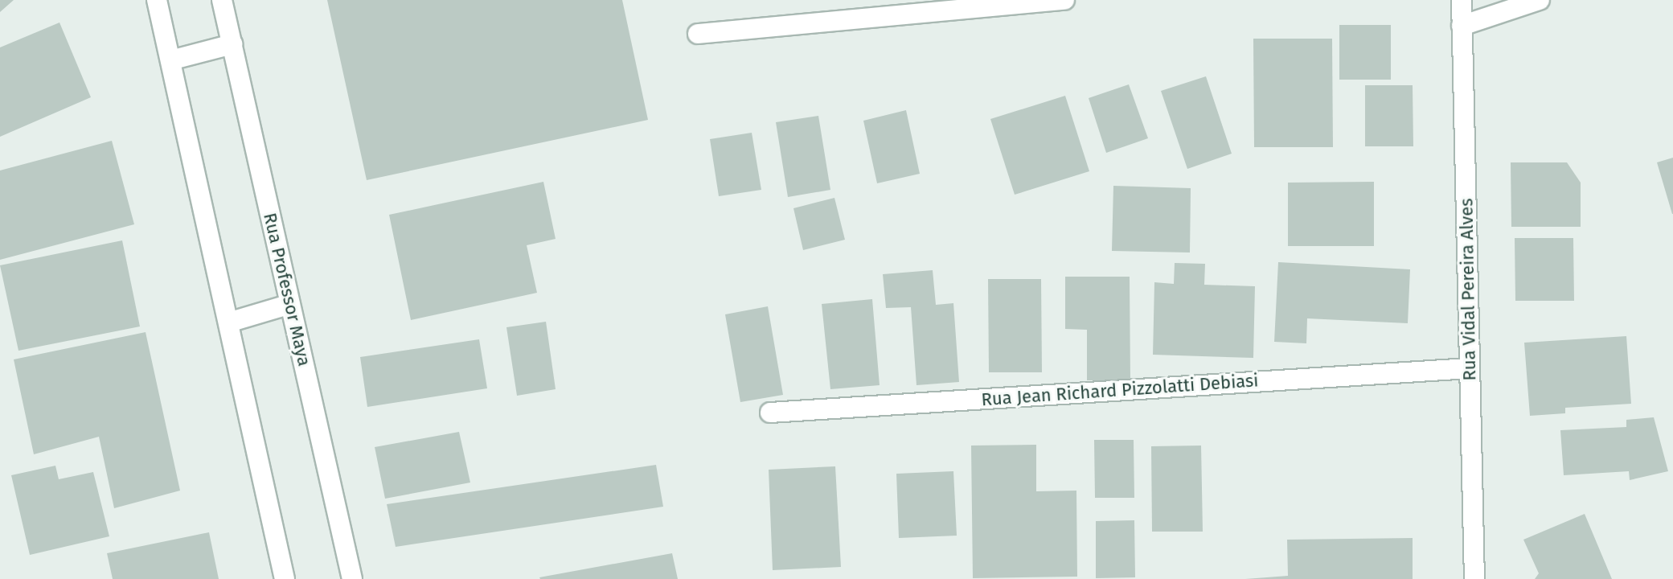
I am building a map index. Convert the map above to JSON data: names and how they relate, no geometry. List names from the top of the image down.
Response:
{
  "streets": {
    "street": ["Rua Professor Maya", "Rua Vidal Pereira Alves", "Rua Jean Richard Pizzolatti Debiasi"]
  },
  "crossings": [
    ["Rua Vidal Pereira Alves", "Rua Jean Richard Pizzolatti Debiasi"]
  ]
}
